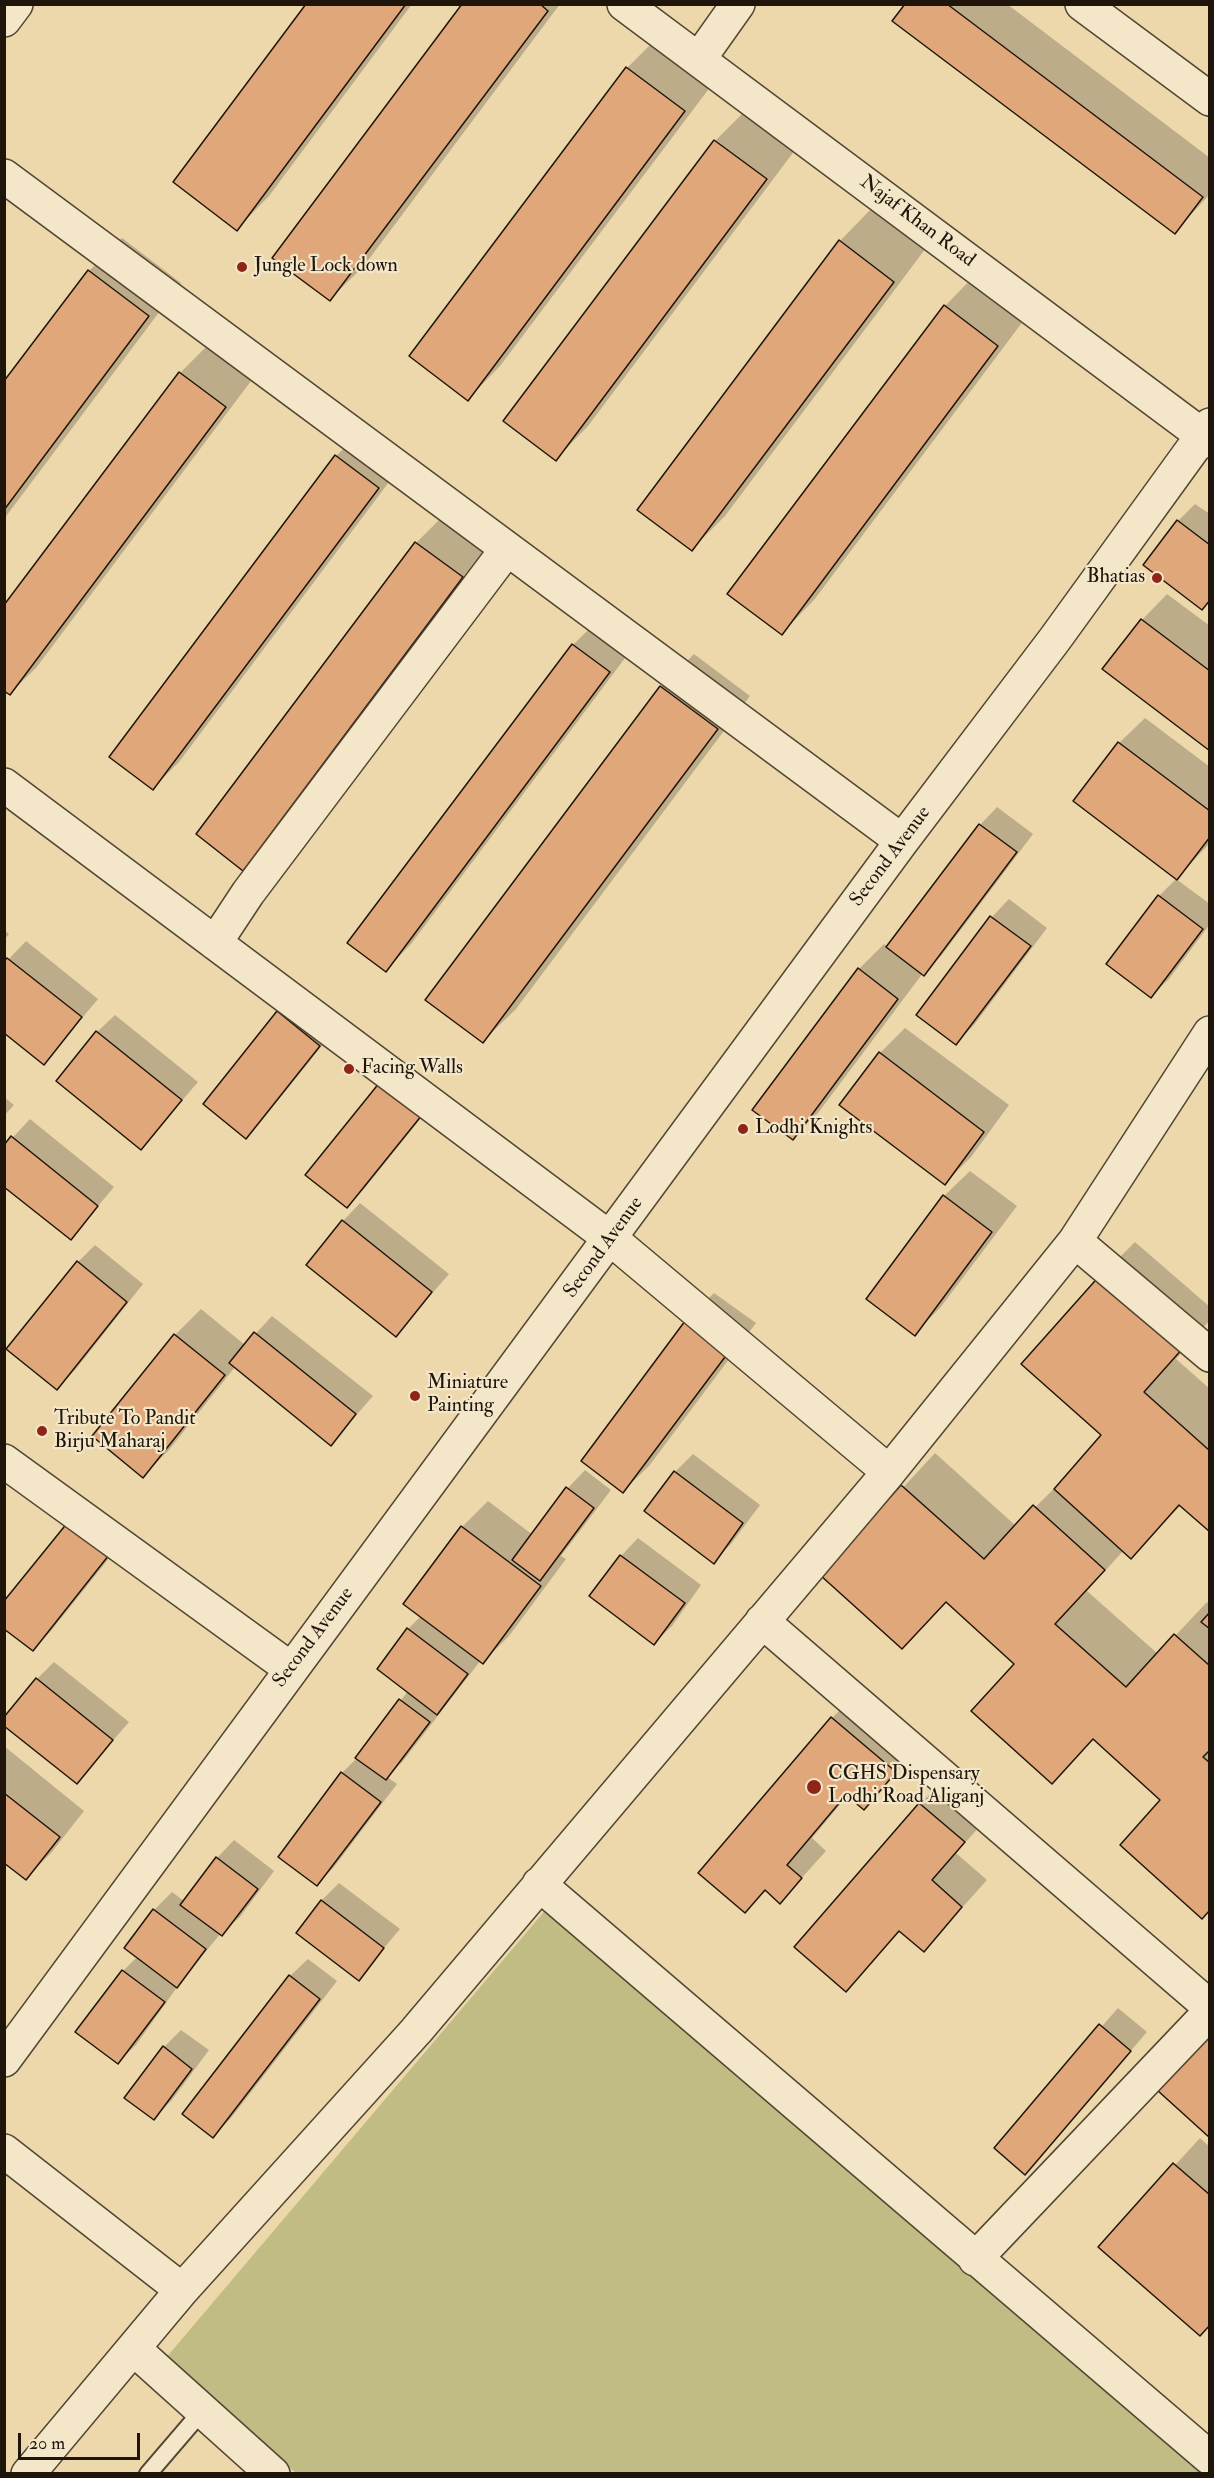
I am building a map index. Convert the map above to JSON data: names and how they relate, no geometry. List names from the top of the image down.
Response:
{
  "streets": {
    "street": ["Najaf Khan Road", "Second Avenue"]
  },
  "crossings": [
    ["Najaf Khan Road", "Second Avenue"]
  ],
  "places": [
    "Jungle Lock down",
    "Bhatias",
    "Facing Walls",
    "Lodhi Knights",
    "Miniature Painting",
    "Tribute To Pandit Birju Maharaj",
    "CGHS Dispensary Lodhi Road Aliganj"
  ],
  "scale_bar": "20 m"
}
